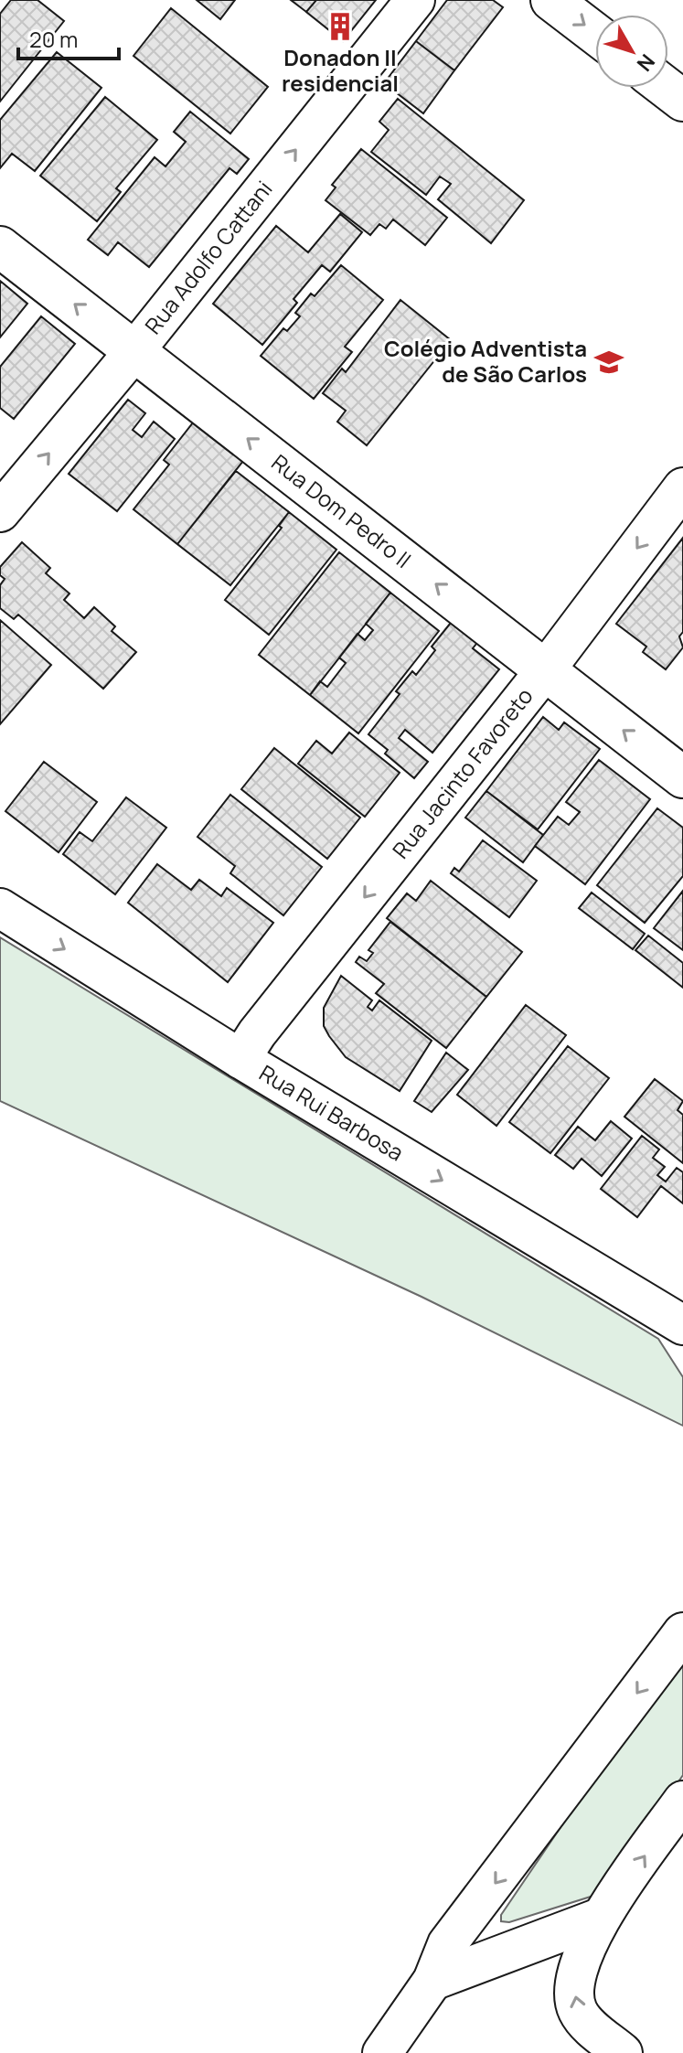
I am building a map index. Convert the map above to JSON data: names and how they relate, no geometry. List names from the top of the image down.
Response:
{
  "streets": {
    "main road": ["Rua Dom Pedro II"],
    "street": ["Rua Adolfo Cattani", "Rua Jacinto Favoreto", "Rua Rui Barbosa"]
  },
  "crossings": [
    ["Rua Adolfo Cattani", "Rua Dom Pedro II"],
    ["Rua Dom Pedro II", "Rua Jacinto Favoreto"],
    ["Rua Jacinto Favoreto", "Rua Rui Barbosa"]
  ],
  "one_way": [
    "Rua Adolfo Cattani",
    "Rua Dom Pedro II",
    "Rua Jacinto Favoreto",
    "Rua Rui Barbosa"
  ],
  "places": {
    "building": ["Donadon II residencial"],
    "school or university": ["Colégio Adventista de São Carlos"]
  },
  "scale_bar": "20 m",
  "north": "bottom right"
}
